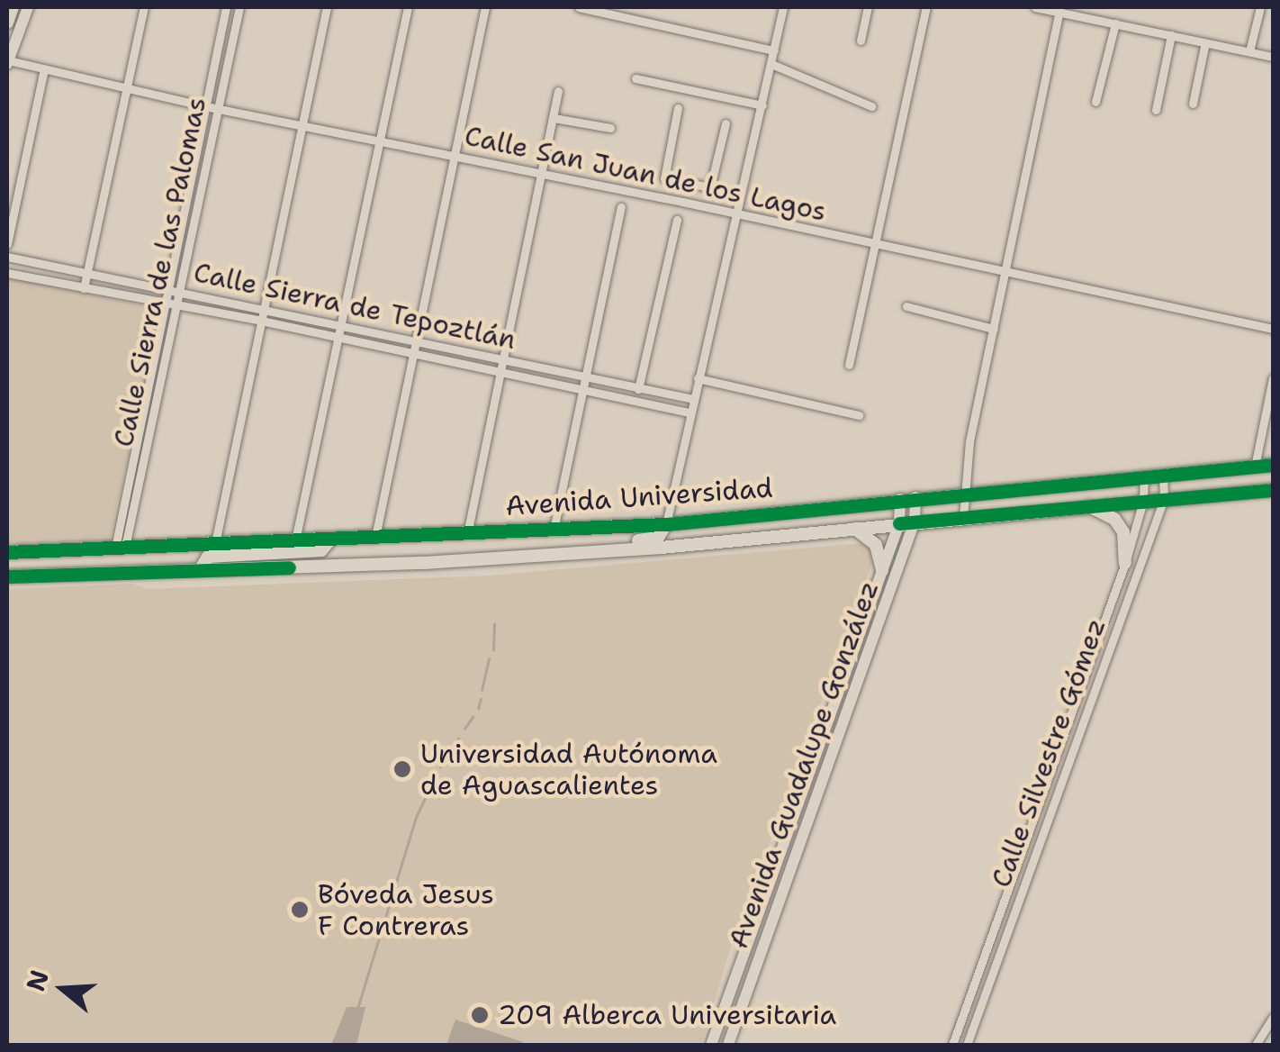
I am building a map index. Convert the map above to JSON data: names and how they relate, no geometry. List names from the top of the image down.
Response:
{
  "streets": {
    "main road": ["Avenida Universidad", "Avenida Guadalupe González"],
    "street": [
      "Calle San Juan de los Lagos",
      "Calle Sierra de las Palomas",
      "Calle Sierra de Tepoztlán",
      "Calle Silvestre Gómez"
    ]
  },
  "crossings": [
    ["Calle San Juan de los Lagos", "Calle Sierra de las Palomas"],
    ["Calle Sierra de las Palomas", "Calle Sierra de Tepoztlán"],
    ["Calle Sierra de las Palomas", "Avenida Universidad"],
    ["Avenida Universidad", "Calle Silvestre Gómez"],
    ["Avenida Universidad", "Avenida Guadalupe González"]
  ],
  "places": ["Universidad Autónoma de Aguascalientes", "Bóveda Jesus F Contreras", "209 Alberca Universitaria"],
  "north": "left"
}
